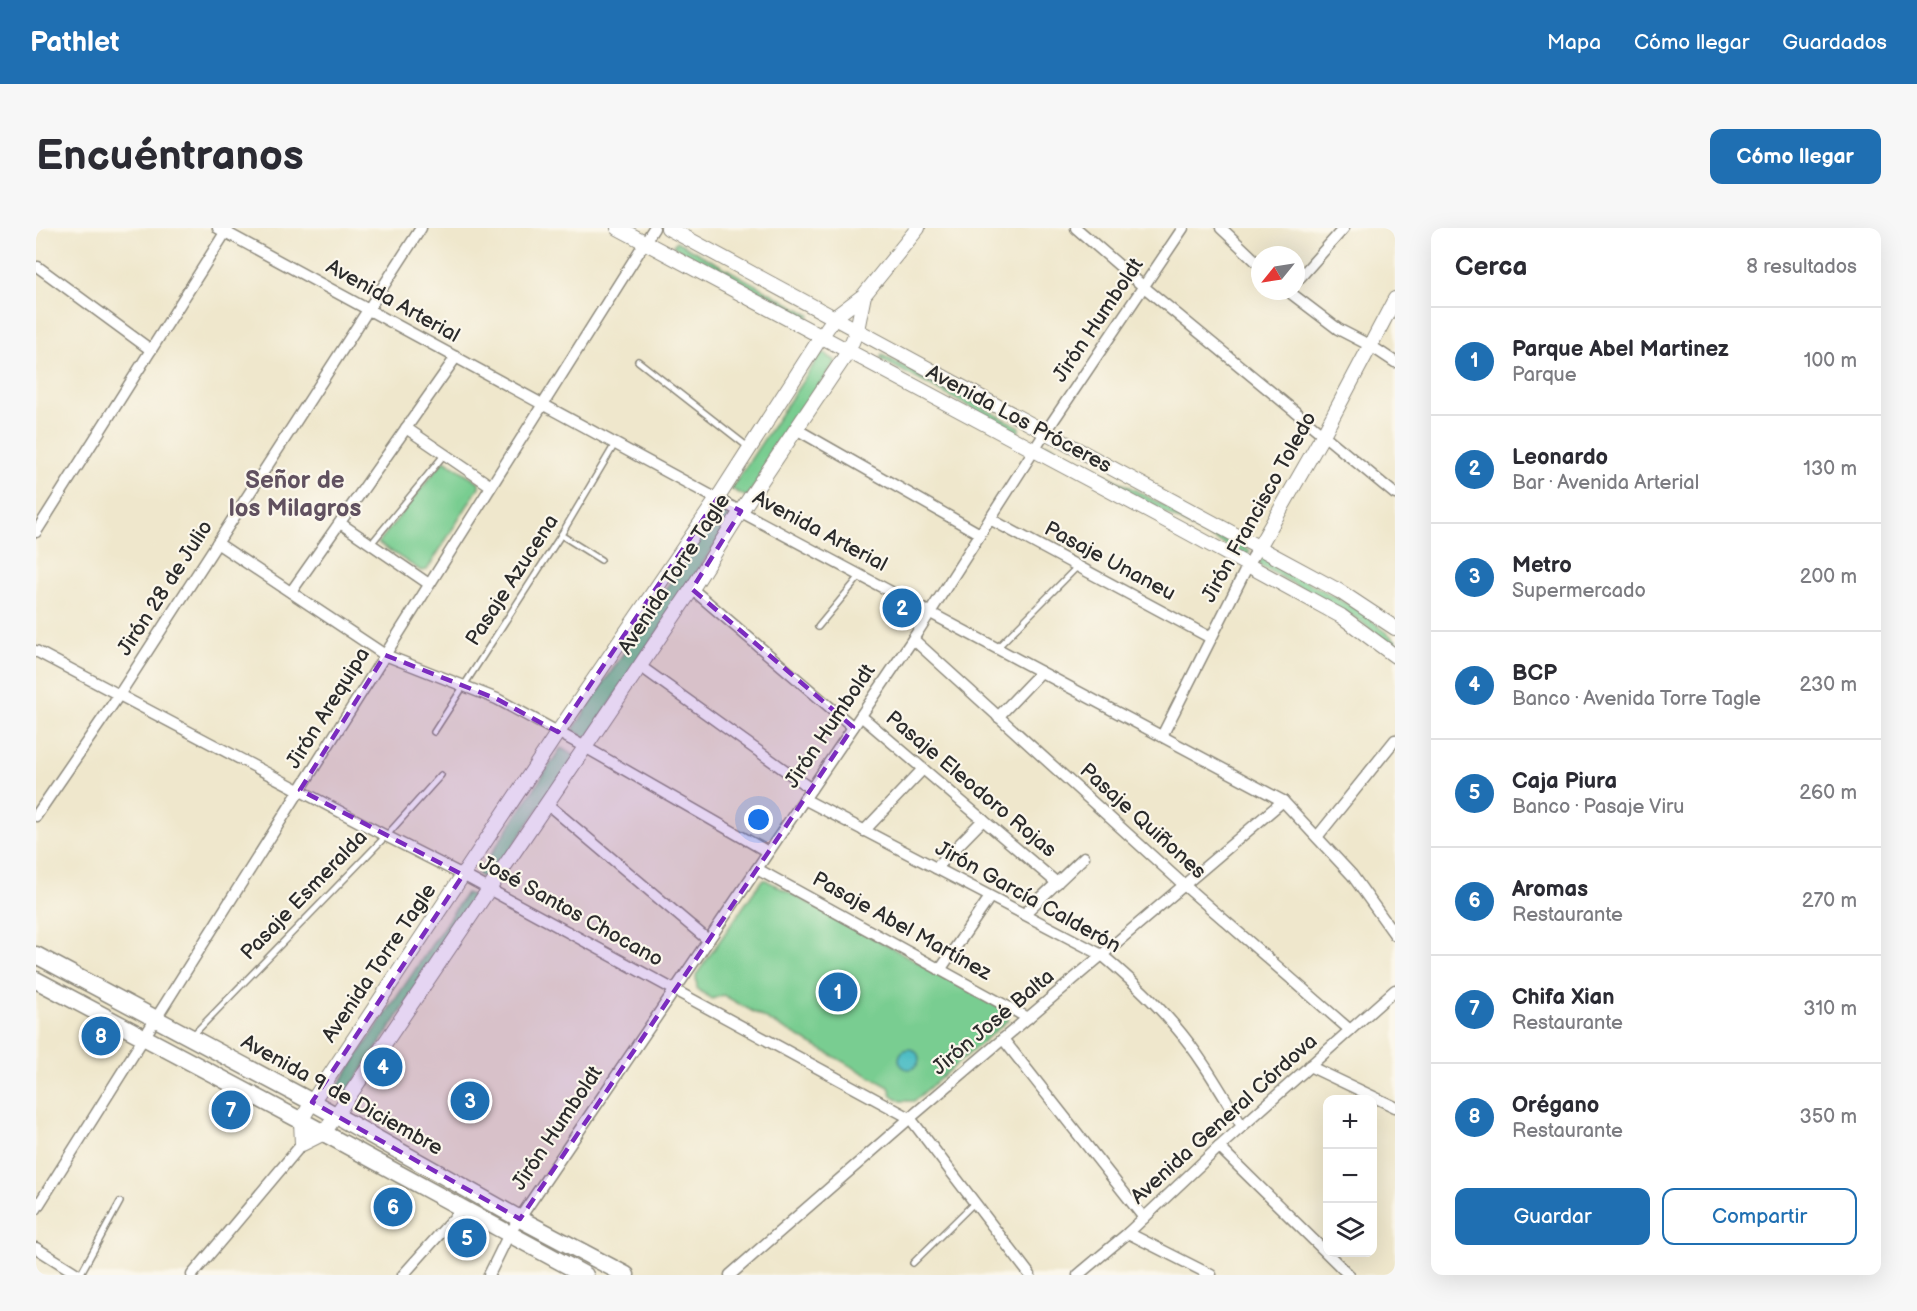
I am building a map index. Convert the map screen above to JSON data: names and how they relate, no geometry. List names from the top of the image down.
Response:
{
  "streets": {
    "main road": ["Avenida 9 de Diciembre"],
    "street": [
      "Avenida Arterial",
      "Jirón Humboldt",
      "Avenida Los Próceres",
      "Jirón Francisco Toledo",
      "Pasaje Unaneu",
      "Avenida Torre Tagle",
      "Jirón 28 de Julio",
      "Jirón Arequipa",
      "Pasaje Eleodoro Rojas",
      "Pasaje Quiñones",
      "Jirón García Calderón",
      "José Santos Chocano",
      "Pasaje Abel Martínez",
      "Jirón José Balta",
      "Avenida General Córdova"
    ],
    "lane": ["Pasaje Azucena", "Pasaje Esmeralda"]
  },
  "crossings": [
    ["Avenida Arterial", "Jirón Humboldt"],
    ["Avenida Arterial", "Jirón Francisco Toledo"],
    ["Avenida Arterial", "Avenida Torre Tagle"],
    ["Avenida Arterial", "Pasaje Azucena"],
    ["Avenida Arterial", "Jirón 28 de Julio"],
    ["Avenida Arterial", "Jirón Arequipa"],
    ["Avenida Arterial", "Jirón José Balta"],
    ["Jirón Humboldt", "Avenida Los Próceres"],
    ["Jirón Humboldt", "Pasaje Unaneu"],
    ["Jirón Humboldt", "Pasaje Eleodoro Rojas"],
    ["Jirón Humboldt", "Pasaje Quiñones"],
    ["Jirón Humboldt", "Jirón García Calderón"],
    ["Jirón Humboldt", "José Santos Chocano"],
    ["Jirón Humboldt", "Pasaje Abel Martínez"],
    ["Jirón Humboldt", "Avenida 9 de Diciembre"],
    ["Avenida Los Próceres", "Jirón Francisco Toledo"],
    ["Avenida Los Próceres", "Avenida Torre Tagle"],
    ["Avenida Los Próceres", "Jirón Arequipa"],
    ["Jirón Francisco Toledo", "Pasaje Unaneu"],
    ["Avenida Torre Tagle", "José Santos Chocano"],
    ["Avenida Torre Tagle", "Avenida 9 de Diciembre"],
    ["Jirón 28 de Julio", "José Santos Chocano"],
    ["Jirón Arequipa", "José Santos Chocano"],
    ["Jirón Arequipa", "Avenida 9 de Diciembre"],
    ["Pasaje Quiñones", "Jirón José Balta"],
    ["Pasaje Quiñones", "Avenida General Córdova"],
    ["Pasaje Esmeralda", "José Santos Chocano"],
    ["Pasaje Esmeralda", "Avenida 9 de Diciembre"],
    ["Jirón García Calderón", "Jirón José Balta"],
    ["Jirón García Calderón", "Avenida General Córdova"],
    ["José Santos Chocano", "Jirón José Balta"],
    ["Pasaje Abel Martínez", "Jirón José Balta"]
  ],
  "districts": ["Señor de los Milagros"],
  "north": "bottom left",
  "page": {
    "header": "Pathlet",
    "nav": ["Mapa", "Cómo llegar", "Guardados"],
    "buttons": [
      "Cómo llegar",
      ["Guardar", "Compartir"]
    ],
    "title": "Encuéntranos",
    "heading": ["Cerca", "8 resultados"],
    "list": [
      {
        "mark": "1",
        "name": "Parque Abel Martinez",
        "note": "Parque",
        "value": "100 m"
      },
      {
        "mark": "2",
        "name": "Leonardo",
        "note": "Bar · Avenida Arterial",
        "value": "130 m"
      },
      {
        "mark": "3",
        "name": "Metro",
        "note": "Supermercado",
        "value": "200 m"
      },
      {
        "mark": "4",
        "name": "BCP",
        "note": "Banco · Avenida Torre Tagle",
        "value": "230 m"
      },
      {
        "mark": "5",
        "name": "Caja Piura",
        "note": "Banco · Pasaje Viru",
        "value": "260 m"
      },
      {
        "mark": "6",
        "name": "Aromas",
        "note": "Restaurante",
        "value": "270 m"
      },
      {
        "mark": "7",
        "name": "Chifa Xian",
        "note": "Restaurante",
        "value": "310 m"
      },
      {
        "mark": "8",
        "name": "Orégano",
        "note": "Restaurante",
        "value": "350 m"
      }
    ],
    "pins": [
      "2",
      "1",
      "8",
      "4",
      "3",
      "7",
      "6",
      "5"
    ],
    "map_buttons": ["+", "−"]
  }
}
